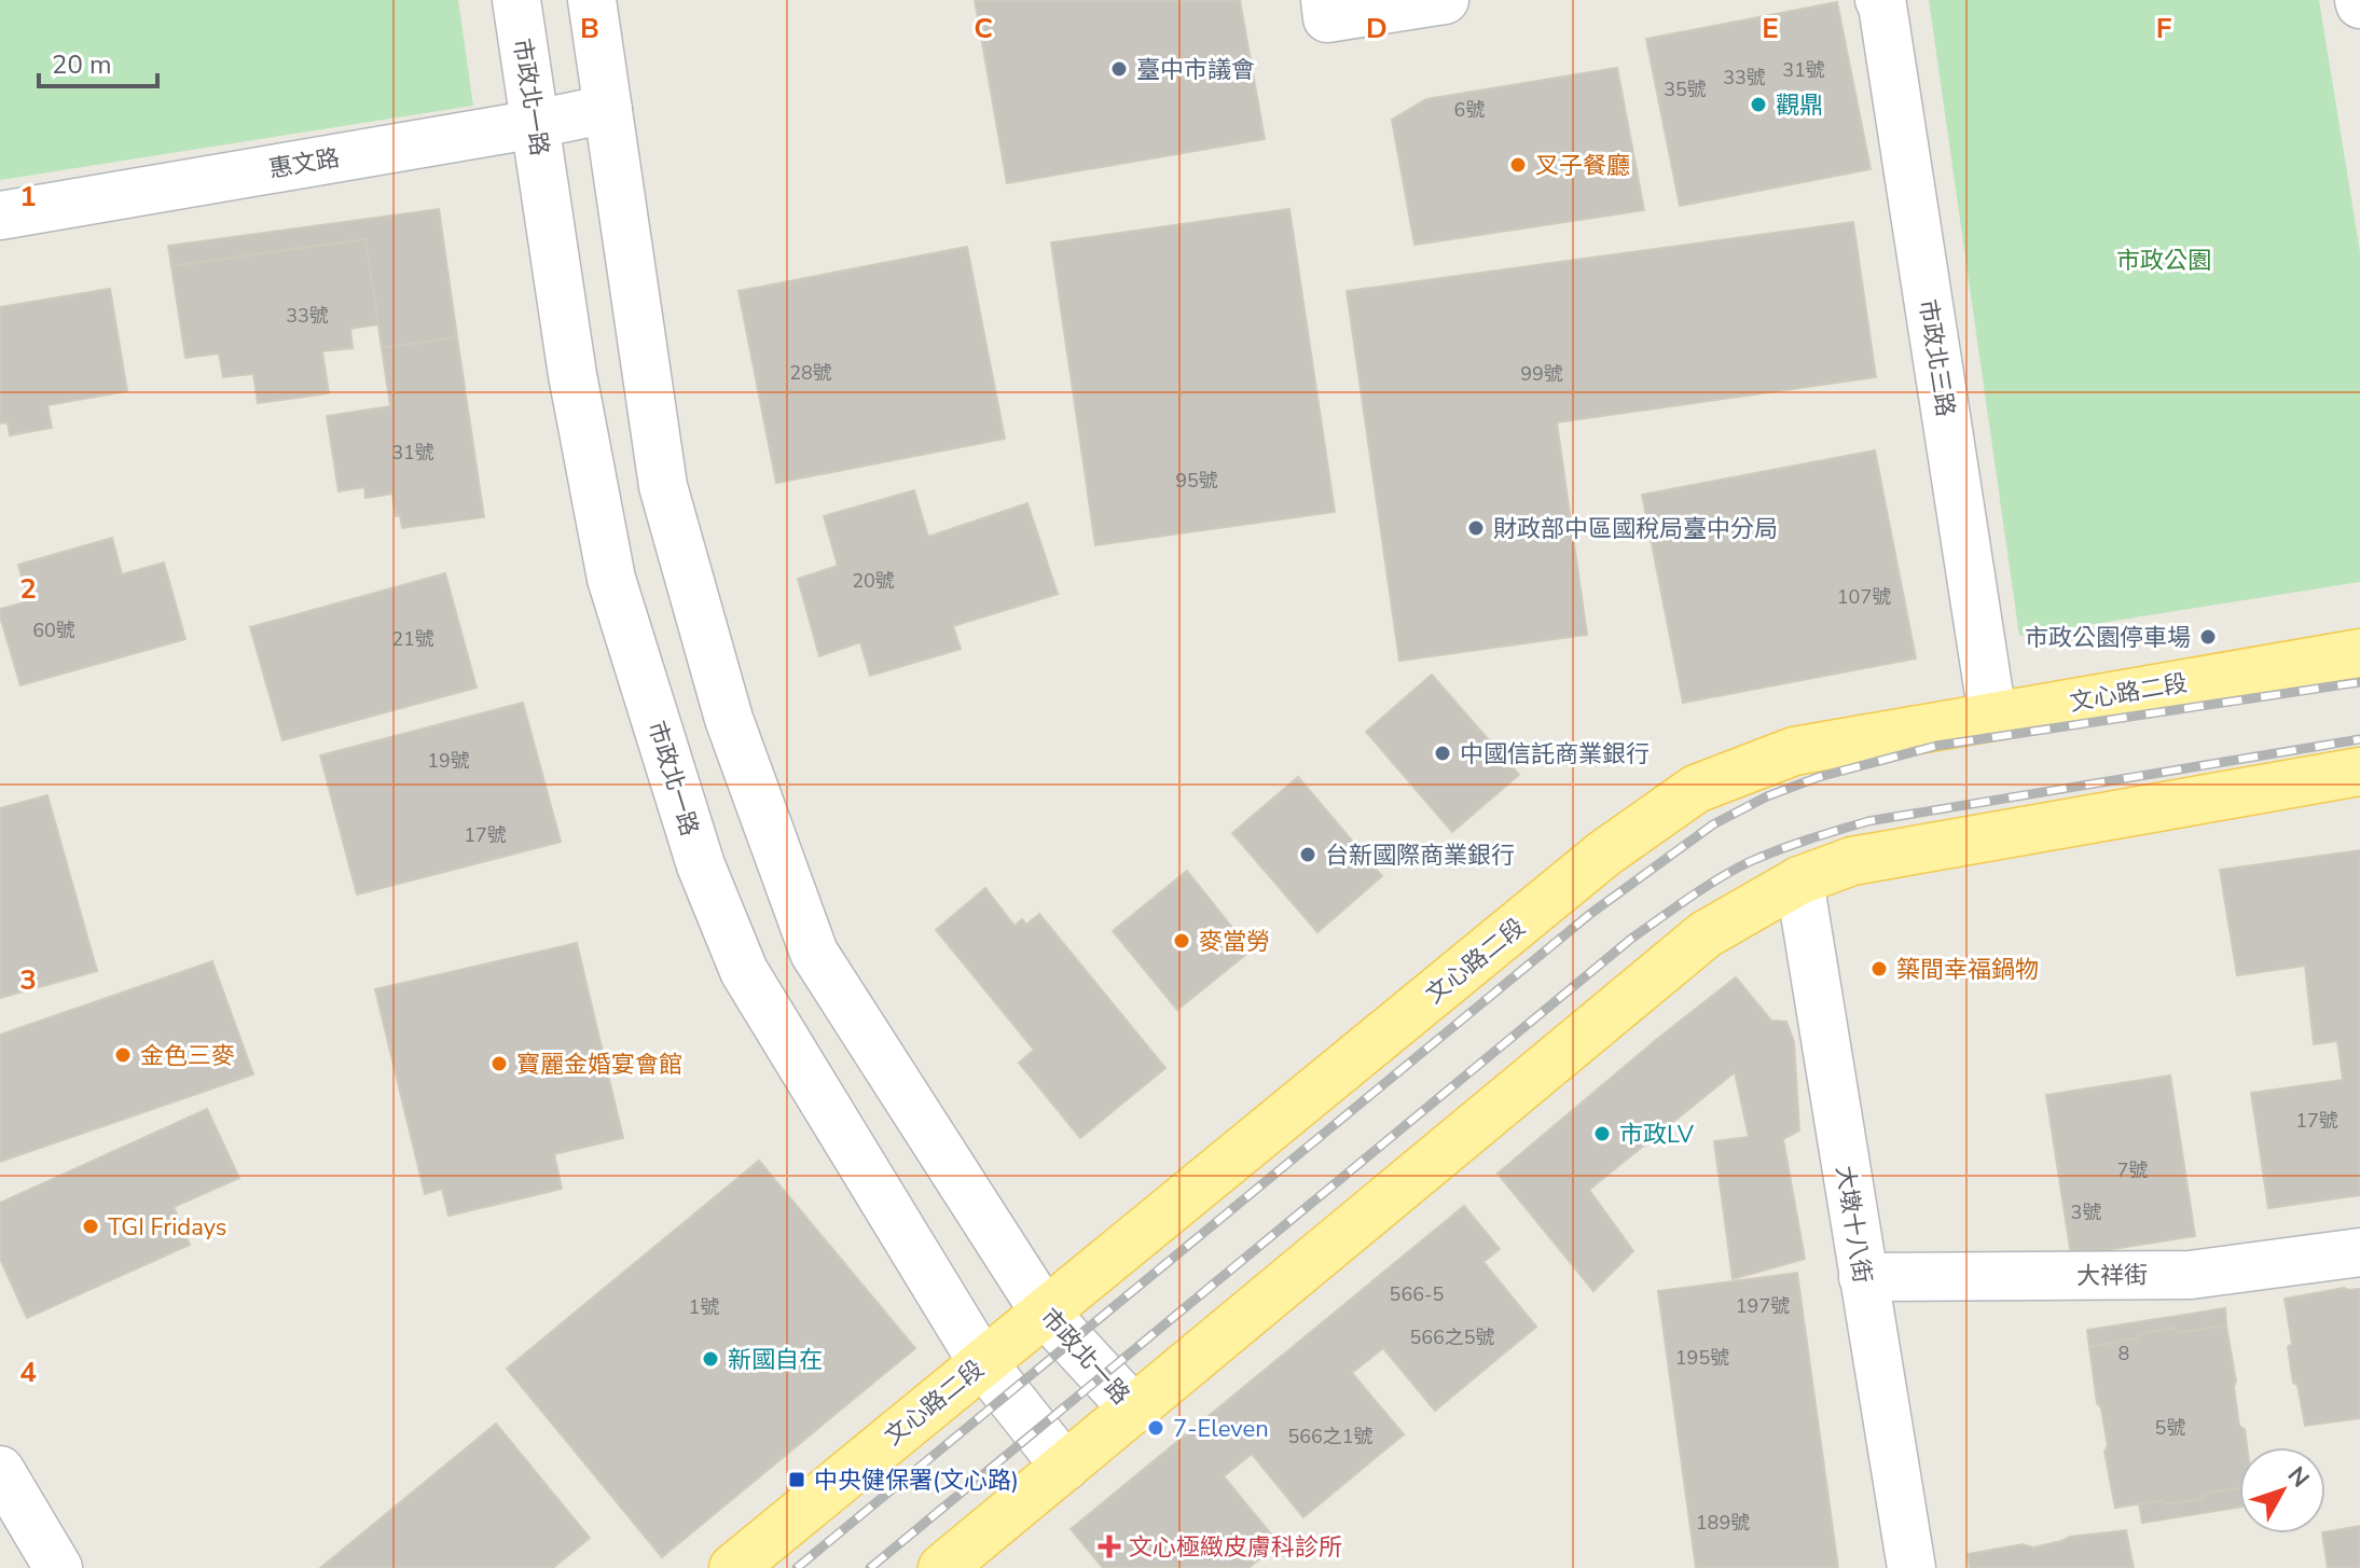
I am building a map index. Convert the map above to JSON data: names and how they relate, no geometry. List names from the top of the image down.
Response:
{
  "streets": {
    "main road": ["文心路二段"],
    "street": [
      "市政北一路",
      "惠文路",
      "市政北三路",
      "大墩十八街",
      "大祥街"
    ]
  },
  "crossings": [
    ["市政北一路", "惠文路"],
    ["市政北一路", "文心路二段"],
    ["市政北三路", "文心路二段"],
    ["大墩十八街", "大祥街"]
  ],
  "parks": ["市政公園"],
  "places": {
    "other": [
      "臺中市議會",
      "觀鼎",
      "叉子餐廳",
      "財政部中區國稅局臺中分局",
      "市政公園停車場",
      "中國信託商業銀行",
      "台新國際商業銀行",
      "麥當勞",
      "築間幸福鍋物",
      "金色三麥",
      "寶麗金婚宴會館",
      "市政LV",
      "TGI Fridays",
      "新國自在",
      "7-Eleven"
    ],
    "transit": ["中央健保署(文心路)"],
    "health": ["文心極緻皮膚科診所"]
  },
  "house_numbers": [
    "31號",
    "33號",
    "35號",
    "6號",
    "33號",
    "28號",
    "99號",
    "31號",
    "95號",
    "20號",
    "107號",
    "60號",
    "21號",
    "19號",
    "17號",
    "17號",
    "7號",
    "3號",
    "566-5",
    "197號",
    "1號",
    "566之5號",
    "8",
    "195號",
    "5號",
    "566之1號",
    "189號"
  ],
  "scale_bar": "20 m",
  "north": "top right",
  "grid": {
    "columns": [
      "B",
      "C",
      "D",
      "E",
      "F"
    ],
    "rows": [
      "1",
      "2",
      "3",
      "4"
    ]
  }
}
